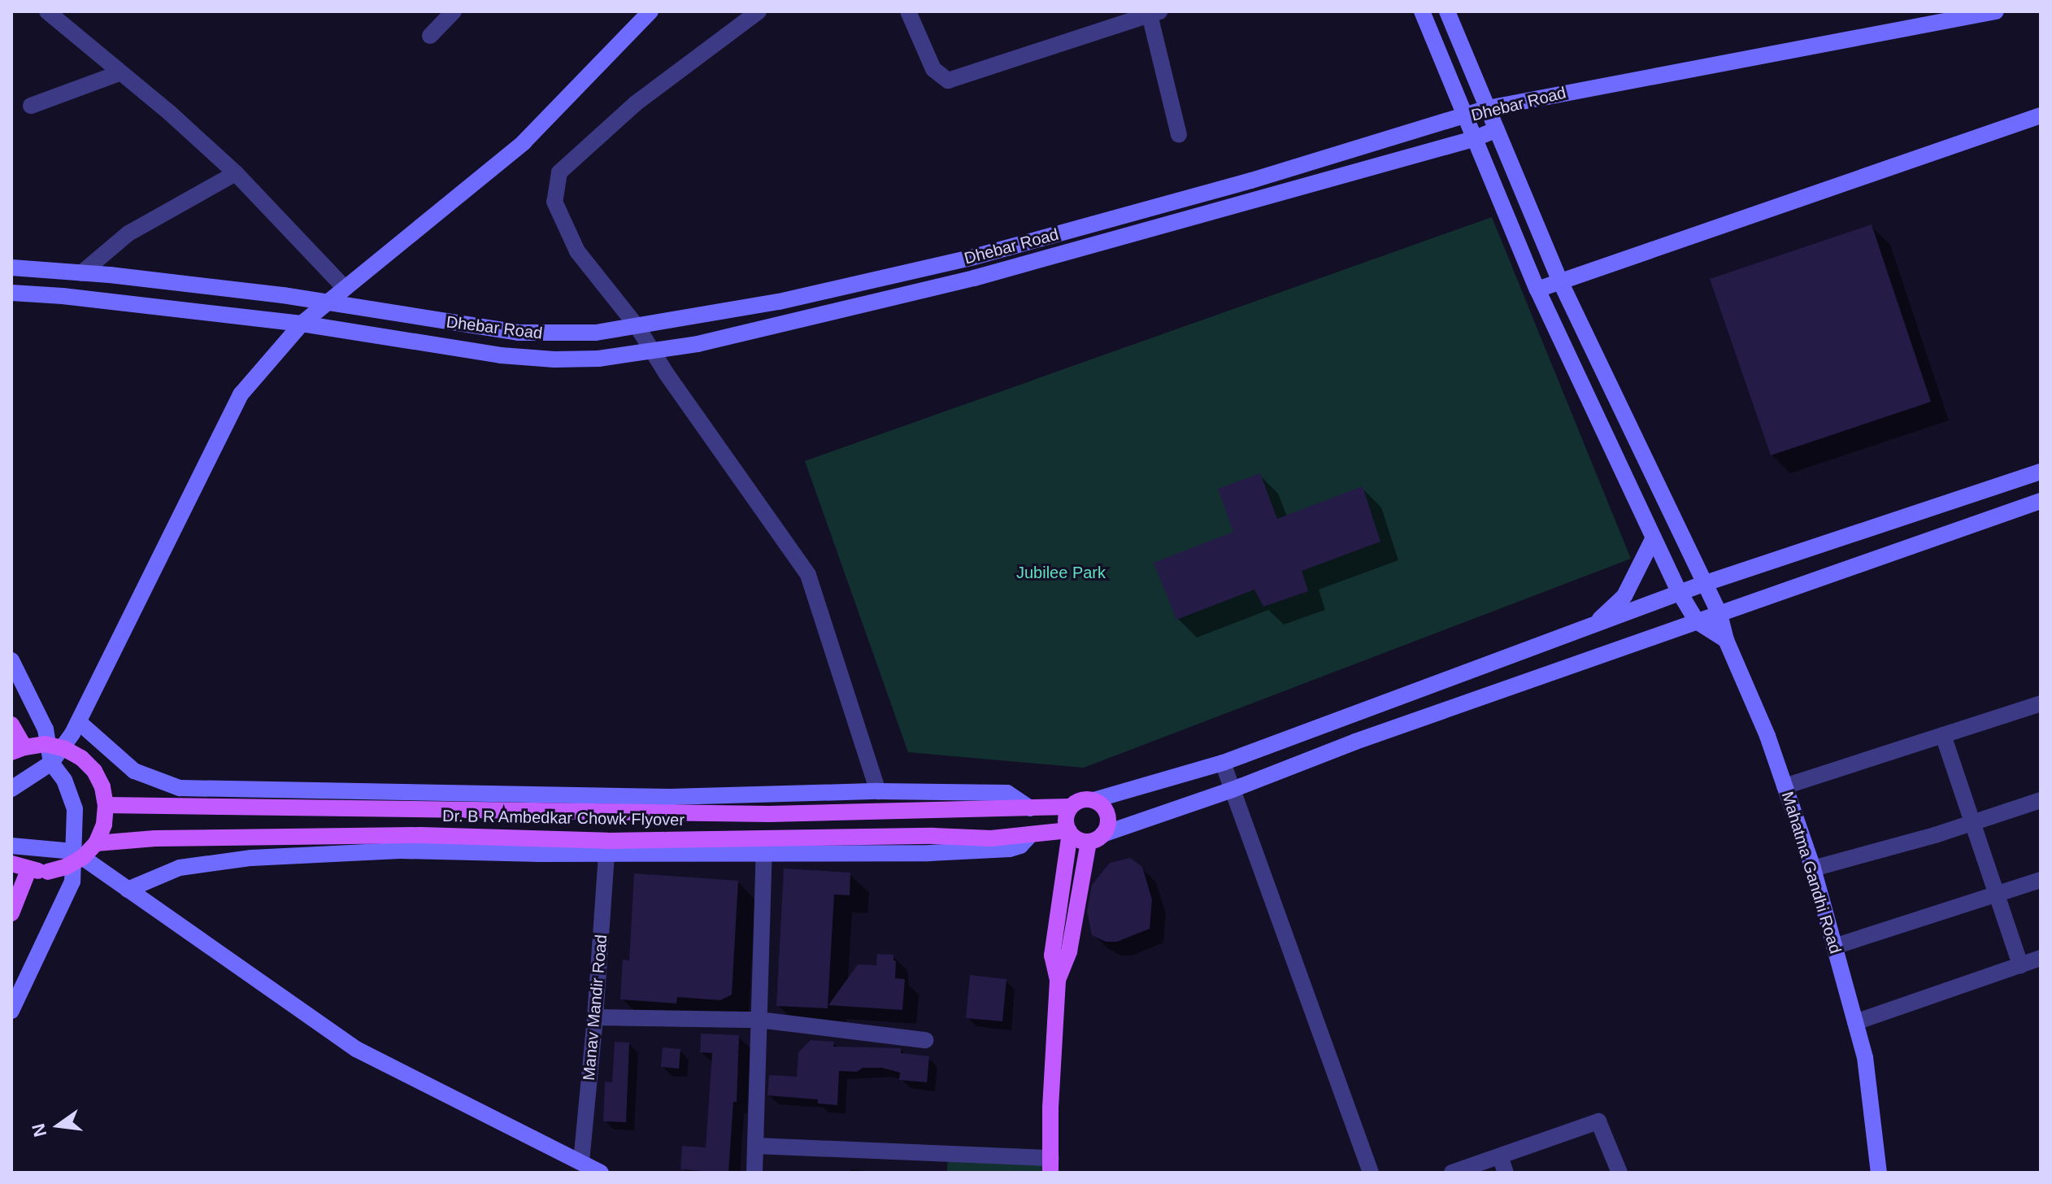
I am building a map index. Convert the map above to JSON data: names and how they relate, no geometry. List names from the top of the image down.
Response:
{
  "streets": {
    "main road": ["Dr. B R Ambedkar Chowk Flyover"],
    "street": ["Dhebar Road", "Mahatma Gandhi Road", "Manav Mandir Road"]
  },
  "crossings": [
    ["Dhebar Road", "Mahatma Gandhi Road"]
  ],
  "parks": ["Jubilee Park"],
  "north": "left"
}
